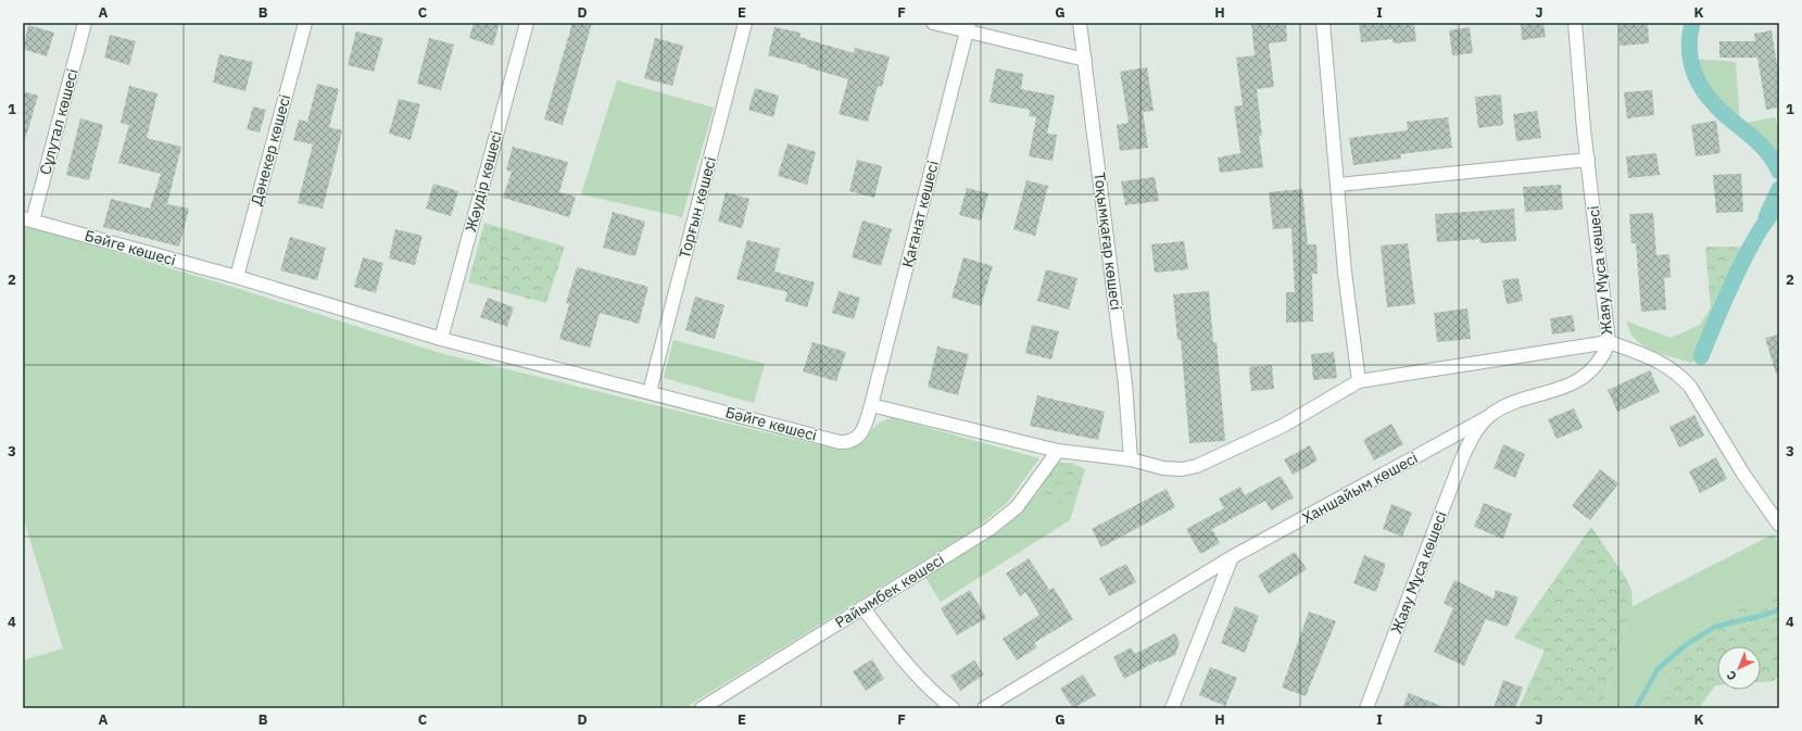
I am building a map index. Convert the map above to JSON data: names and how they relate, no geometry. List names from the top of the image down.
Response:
{
  "streets": {
    "street": [
      "Сұлутал көшесі",
      "Дәнекер көшесі",
      "Жәудір көшесі",
      "Торғын көшесі",
      "Қағанат көшесі",
      "Тоқымқағар көшесі",
      "Бәйге көшесі",
      "Жаяу Мұса көшесі",
      "Ханшайым көшесі",
      "Райымбек көшесі"
    ]
  },
  "crossings": [
    ["Сұлутал көшесі", "Бәйге көшесі"],
    ["Дәнекер көшесі", "Бәйге көшесі"],
    ["Жәудір көшесі", "Бәйге көшесі"],
    ["Торғын көшесі", "Бәйге көшесі"],
    ["Қағанат көшесі", "Бәйге көшесі"],
    ["Жаяу Мұса көшесі", "Ханшайым көшесі"]
  ],
  "north": "bottom left",
  "grid": {
    "columns": [
      "A",
      "B",
      "C",
      "D",
      "E",
      "F",
      "G",
      "H",
      "I",
      "J",
      "K"
    ],
    "rows": [
      "1",
      "2",
      "3",
      "4"
    ]
  }
}
